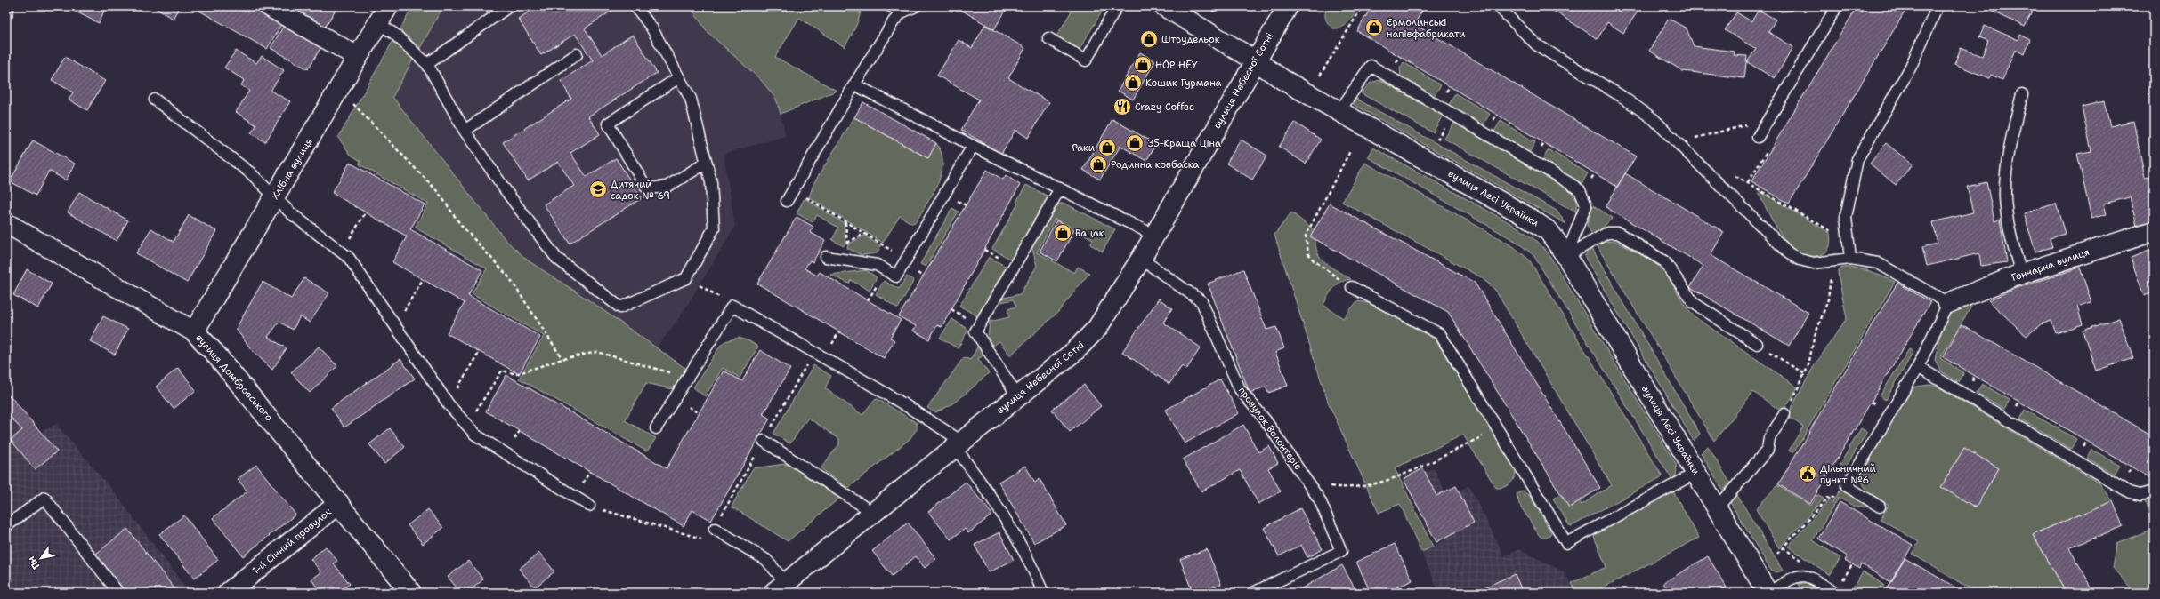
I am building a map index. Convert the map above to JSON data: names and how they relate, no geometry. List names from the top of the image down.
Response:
{
  "streets": {
    "street": [
      "вулиця Небесної Сотні",
      "Хлібна вулиця",
      "вулиця Лесі Українки",
      "Гончарна вулиця",
      "вулиця Домбровського",
      "1-й Сінний провулок"
    ],
    "lane": ["провулок Волонтерів"]
  },
  "crossings": [
    ["вулиця Небесної Сотні", "вулиця Лесі Українки"],
    ["вулиця Небесної Сотні", "провулок Волонтерів"],
    ["Хлібна вулиця", "вулиця Домбровського"],
    ["вулиця Домбровського", "1-й Сінний провулок"]
  ],
  "places": {
    "shop": [
      "Єрмолинські напівфабрикати",
      "Штрудельок",
      "HOP HEY",
      "Кошик Гурмана",
      "35-Краща Ціна",
      "Раки",
      "Родинна ковбаска",
      "Вацак"
    ],
    "restaurant": ["Crazy Coffee"],
    "school or university": ["Дитячий садок № 69"],
    "public building": ["Дільничний пункт №6"]
  },
  "north": "bottom left"
}
